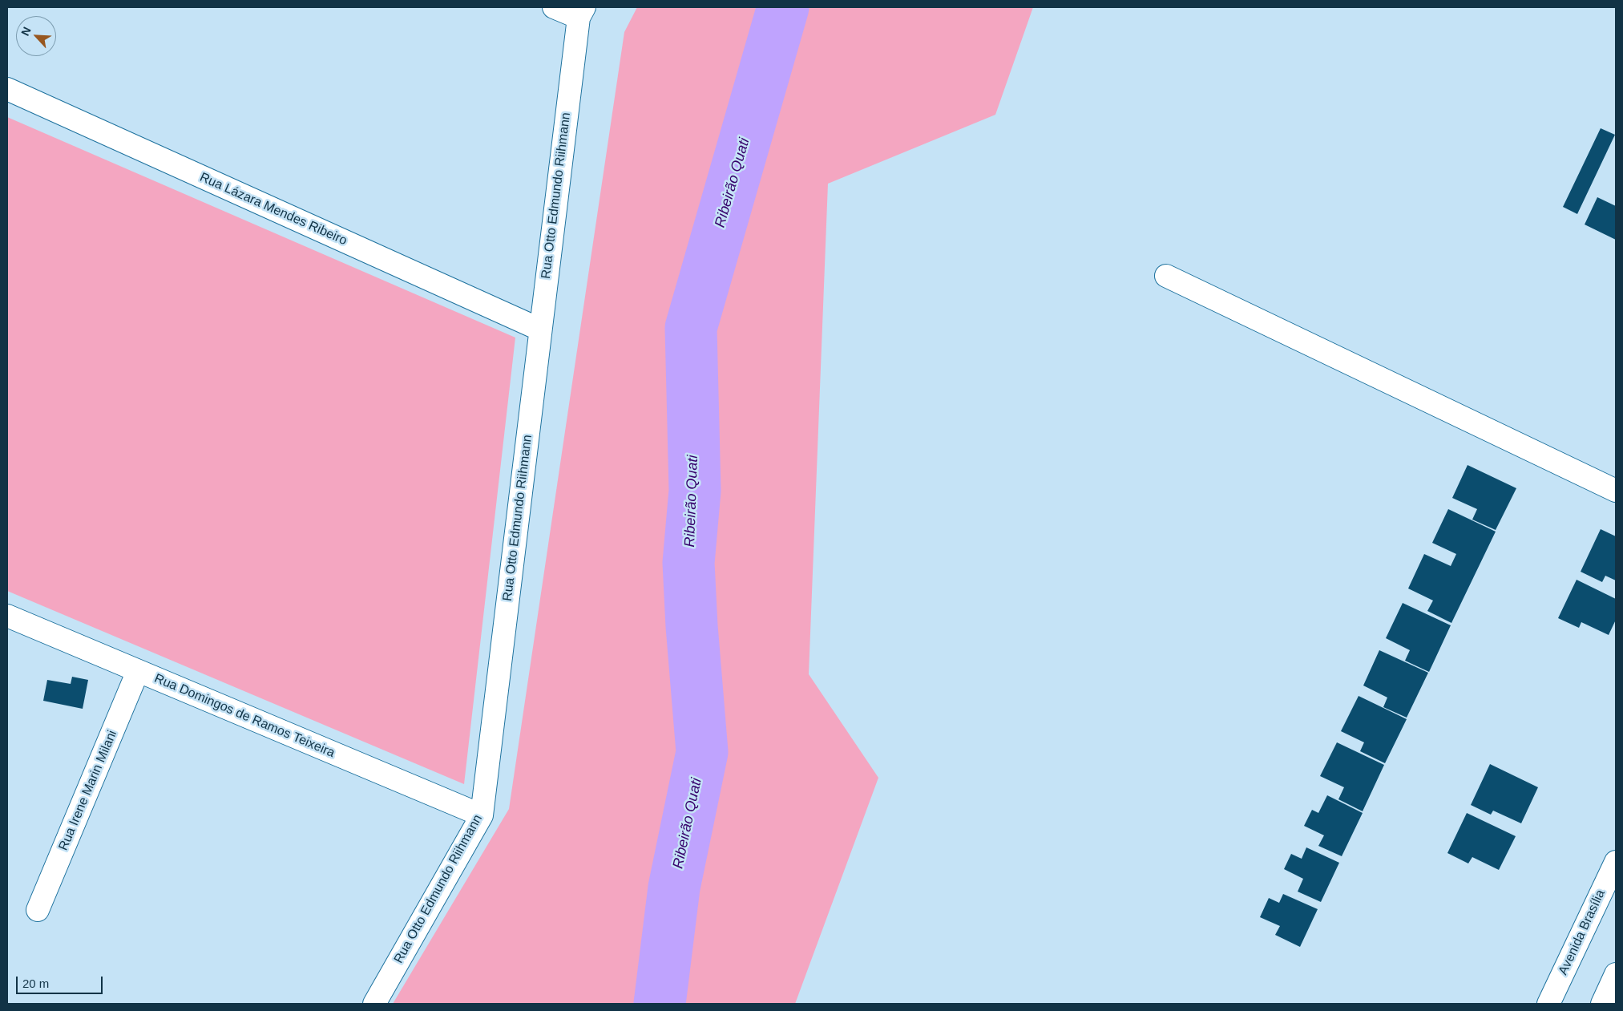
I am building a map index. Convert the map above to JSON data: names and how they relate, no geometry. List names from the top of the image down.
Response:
{
  "streets": {
    "main road": [
      "Rua Otto Edmundo Riihmann",
      "Rua Lázara Mendes Ribeiro",
      "Rua Domingos de Ramos Teixeira",
      "Rua Irene Marin Milani",
      "Avenida Brasília"
    ]
  },
  "crossings": [
    ["Rua Otto Edmundo Riihmann", "Rua Lázara Mendes Ribeiro"],
    ["Rua Otto Edmundo Riihmann", "Rua Domingos de Ramos Teixeira"],
    ["Rua Domingos de Ramos Teixeira", "Rua Irene Marin Milani"]
  ],
  "water": ["Ribeirão Quati"],
  "scale_bar": "20 m",
  "north": "top left"
}
